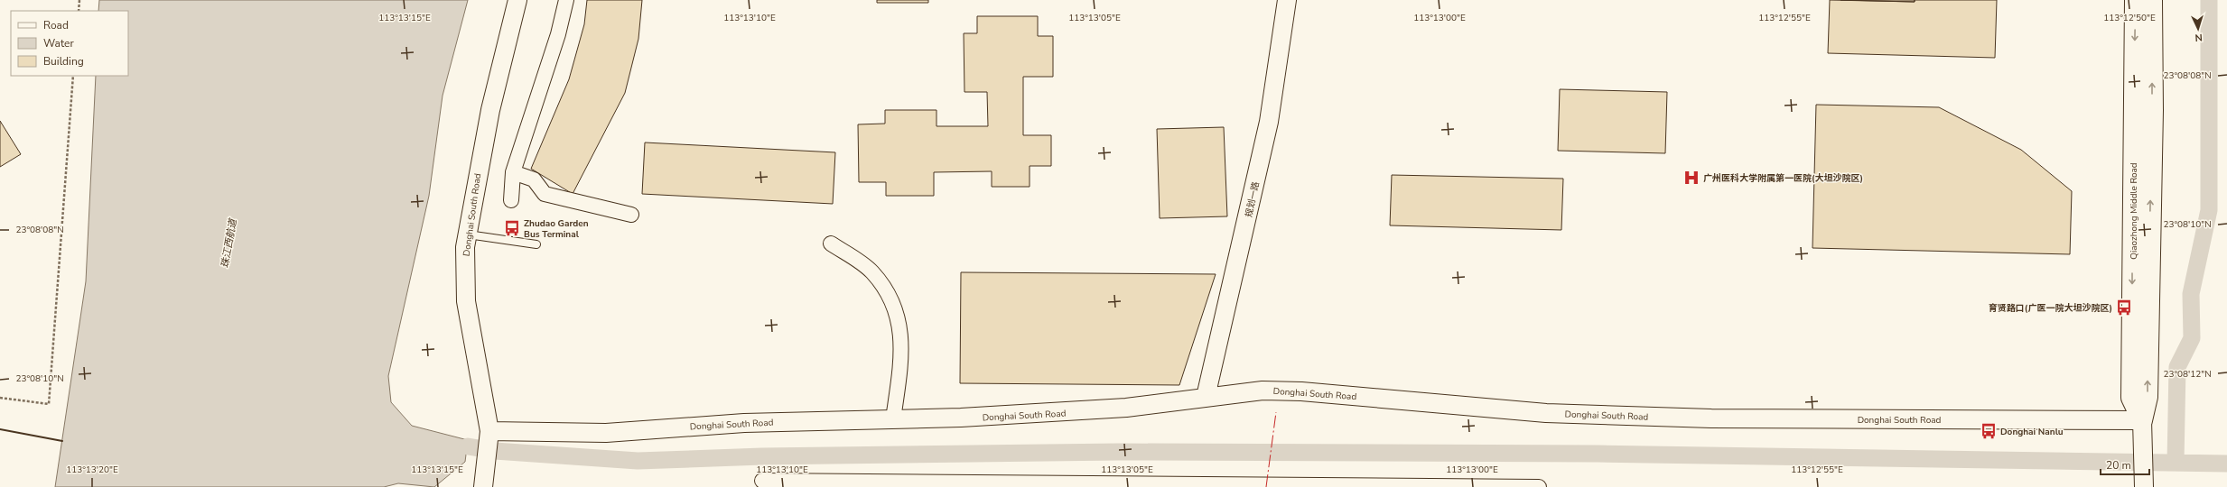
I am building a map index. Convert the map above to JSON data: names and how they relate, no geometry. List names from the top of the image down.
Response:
{
  "streets": {
    "main road": ["Qiaozhong Middle Road"],
    "street": ["规划一路", "Donghai South Road"]
  },
  "crossings": [
    ["规划一路", "Donghai South Road"],
    ["Qiaozhong Middle Road", "Donghai South Road"]
  ],
  "water": ["珠江西航道"],
  "places": {
    "hospital": ["广州医科大学附属第一医院(大坦沙院区)"],
    "bus stop": ["Zhudao Garden Bus Terminal", "育贤路口(广医一院大坦沙院区)", "Donghai Nanlu"]
  },
  "legend": ["Road", "Water", "Building"],
  "scale_bar": "20 m",
  "north": "bottom",
  "coordinates": [
    "113°13'15\"E",
    "113°13'10\"E",
    "113°13'05\"E",
    "113°13'00\"E",
    "113°12'55\"E",
    "113°12'50\"E",
    "23°08'08\"N",
    "23°08'10\"N",
    "23°08'12\"N",
    "113°13'20\"E"
  ]
}
